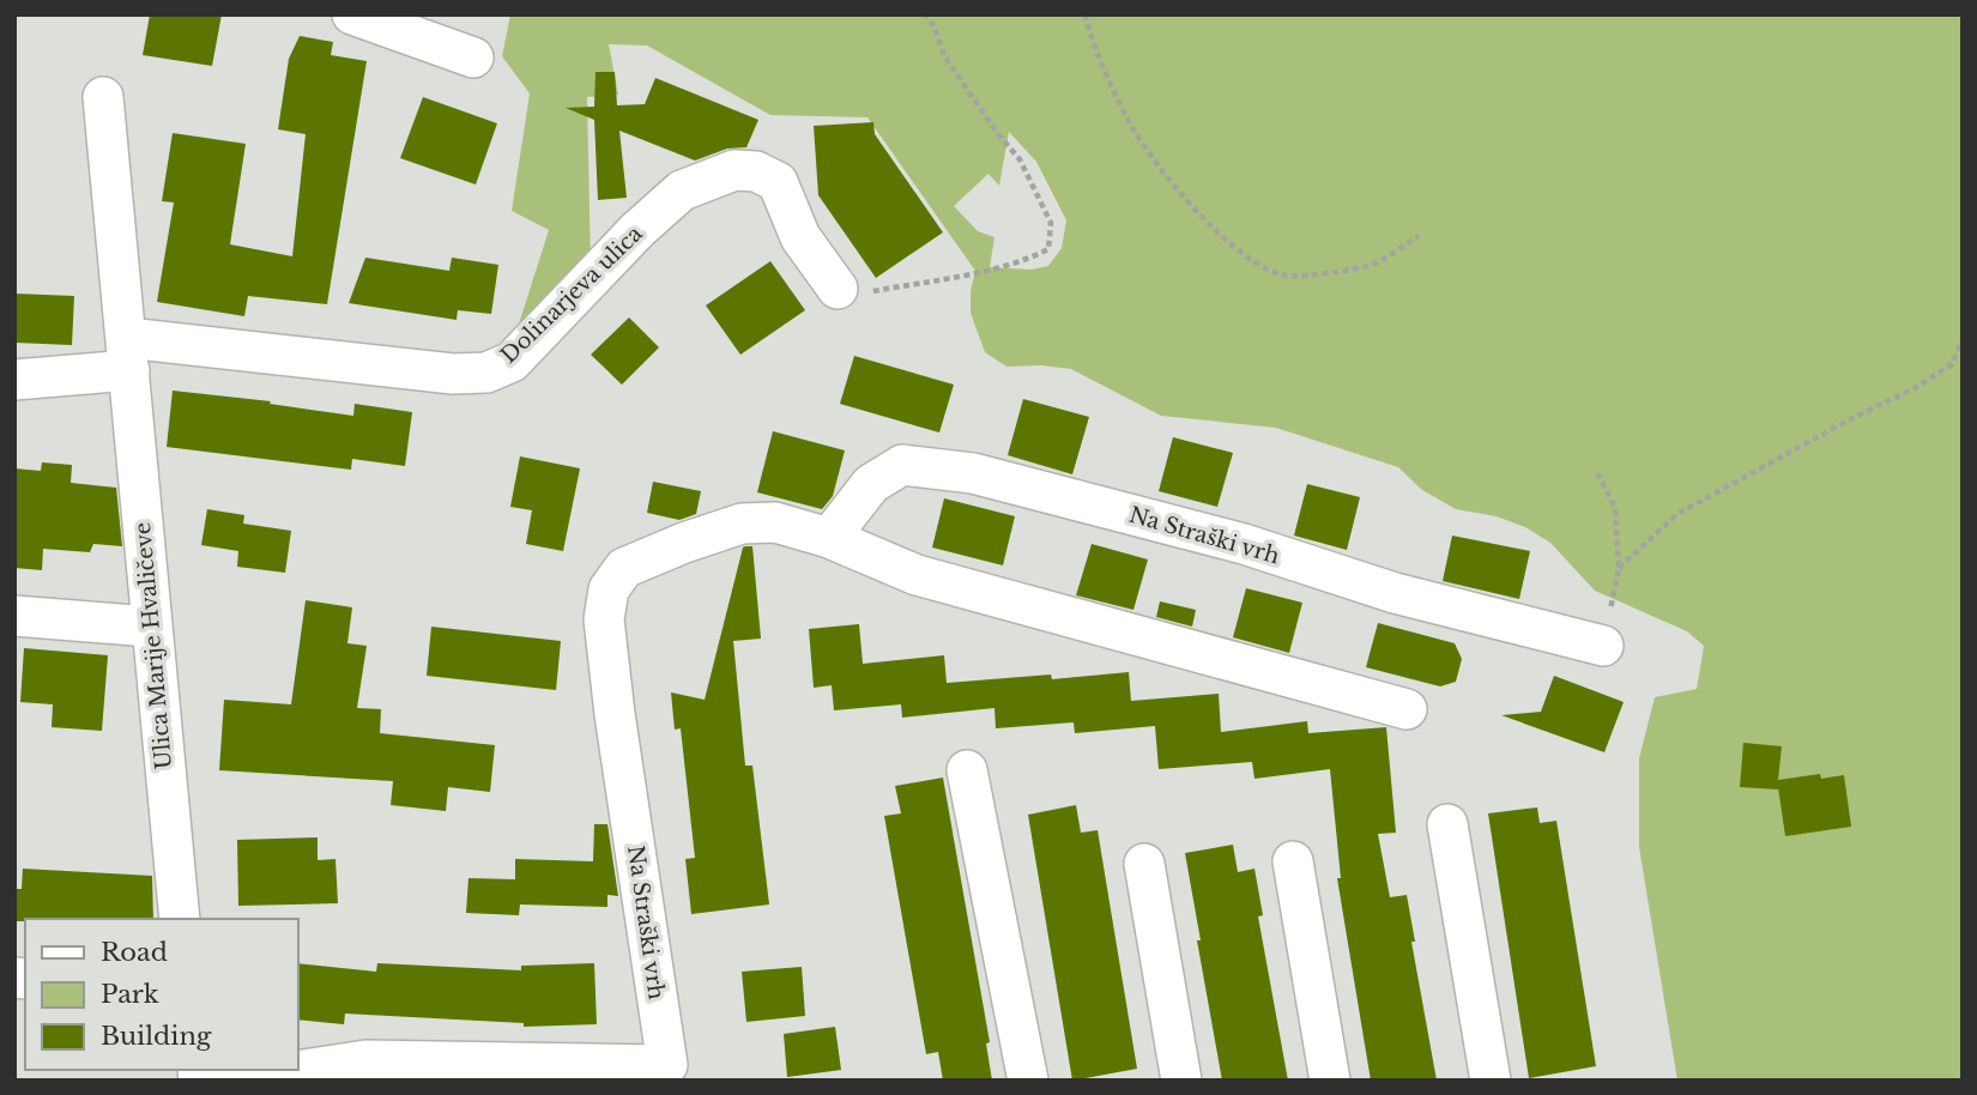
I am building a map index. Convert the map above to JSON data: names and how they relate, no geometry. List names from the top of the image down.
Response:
{
  "streets": {
    "street": ["Dolinarjeva ulica", "Na Straški vrh", "Ulica Marije Hvaličeve"]
  },
  "crossings": [
    ["Dolinarjeva ulica", "Ulica Marije Hvaličeve"]
  ],
  "legend": ["Road", "Park", "Building"]
}
